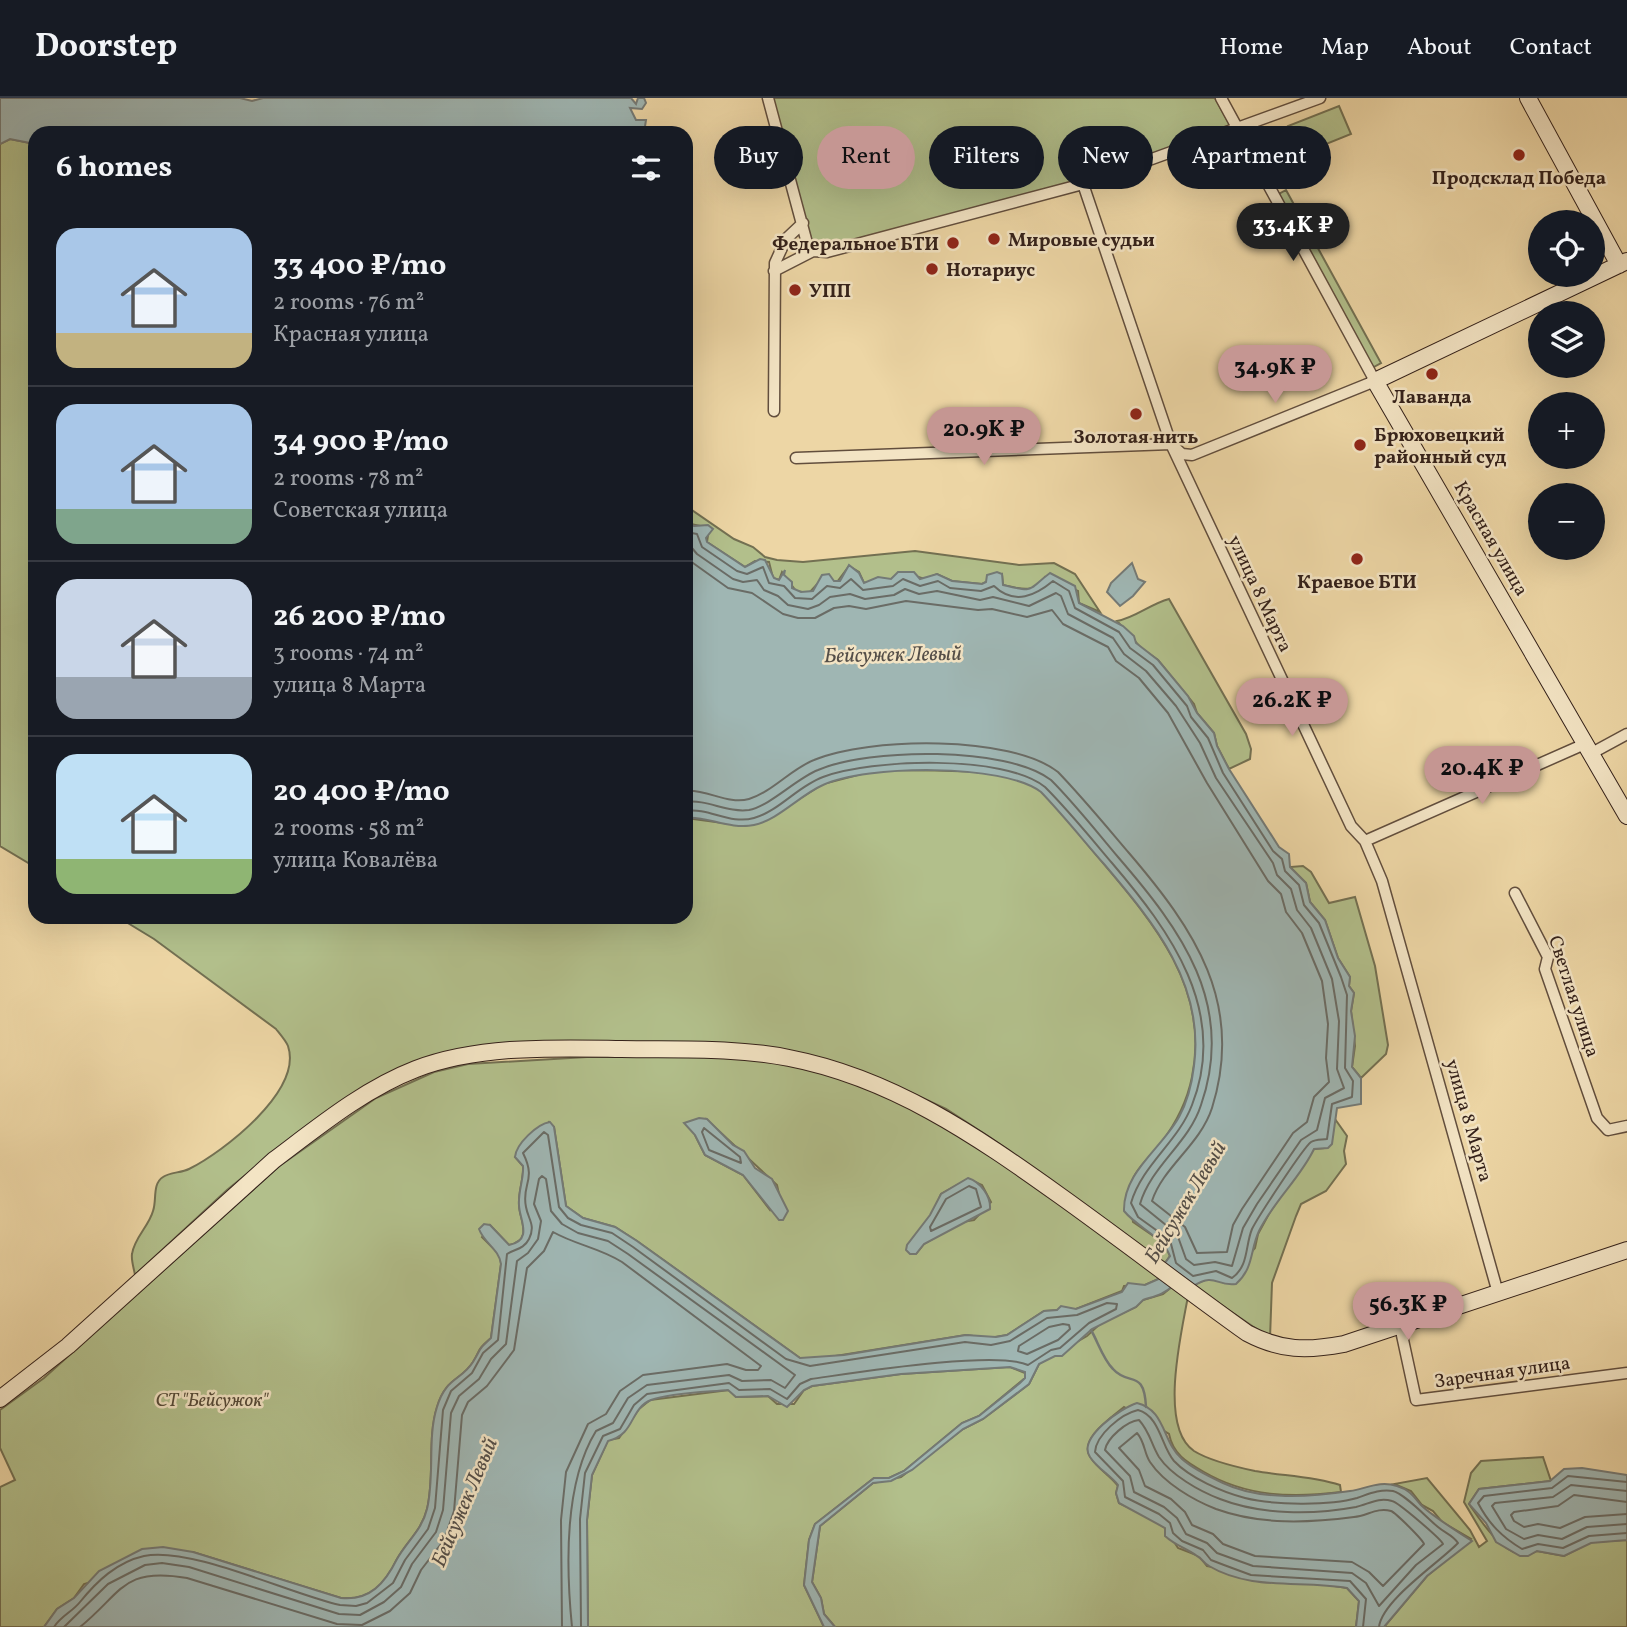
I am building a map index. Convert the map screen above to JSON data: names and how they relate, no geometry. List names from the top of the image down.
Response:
{
  "streets": {
    "street": [
      "Красная улица",
      "улица 8 Марта",
      "Светлая улица",
      "Заречная улица"
    ]
  },
  "water": ["Бейсужек Левый"],
  "parks": ["СТ \"Бейсужок\""],
  "places": [
    "Продсклад Победа",
    "Мировые судьи",
    "Федеральное БТИ",
    "Нотариус",
    "УПП",
    "Лаванда",
    "Золотая нить",
    "Брюховецкий районный суд",
    "Краевое БТИ"
  ],
  "page": {
    "header": "Doorstep",
    "nav": [
      "Home",
      "Map",
      "About",
      "Contact"
    ],
    "chip": [
      "Buy",
      "Rent",
      "Filters",
      "New",
      "Apartment"
    ],
    "heading": "6 homes",
    "price": [
      "33.4K ₽",
      "34.9K ₽",
      "20.9K ₽",
      "26.2K ₽",
      "20.4K ₽",
      "56.3K ₽"
    ],
    "map_buttons": ["+", "−"],
    "list": [
      {
        "name": "33 400 ₽/mo",
        "note": "2 rooms · 76 m² · Красная улица"
      },
      {
        "name": "34 900 ₽/mo",
        "note": "2 rooms · 78 m² · Советская улица"
      },
      {
        "name": "26 200 ₽/mo",
        "note": "3 rooms · 74 m² · улица 8 Марта"
      },
      {
        "name": "20 400 ₽/mo",
        "note": "2 rooms · 58 m² · улица Ковалёва"
      }
    ]
  }
}
